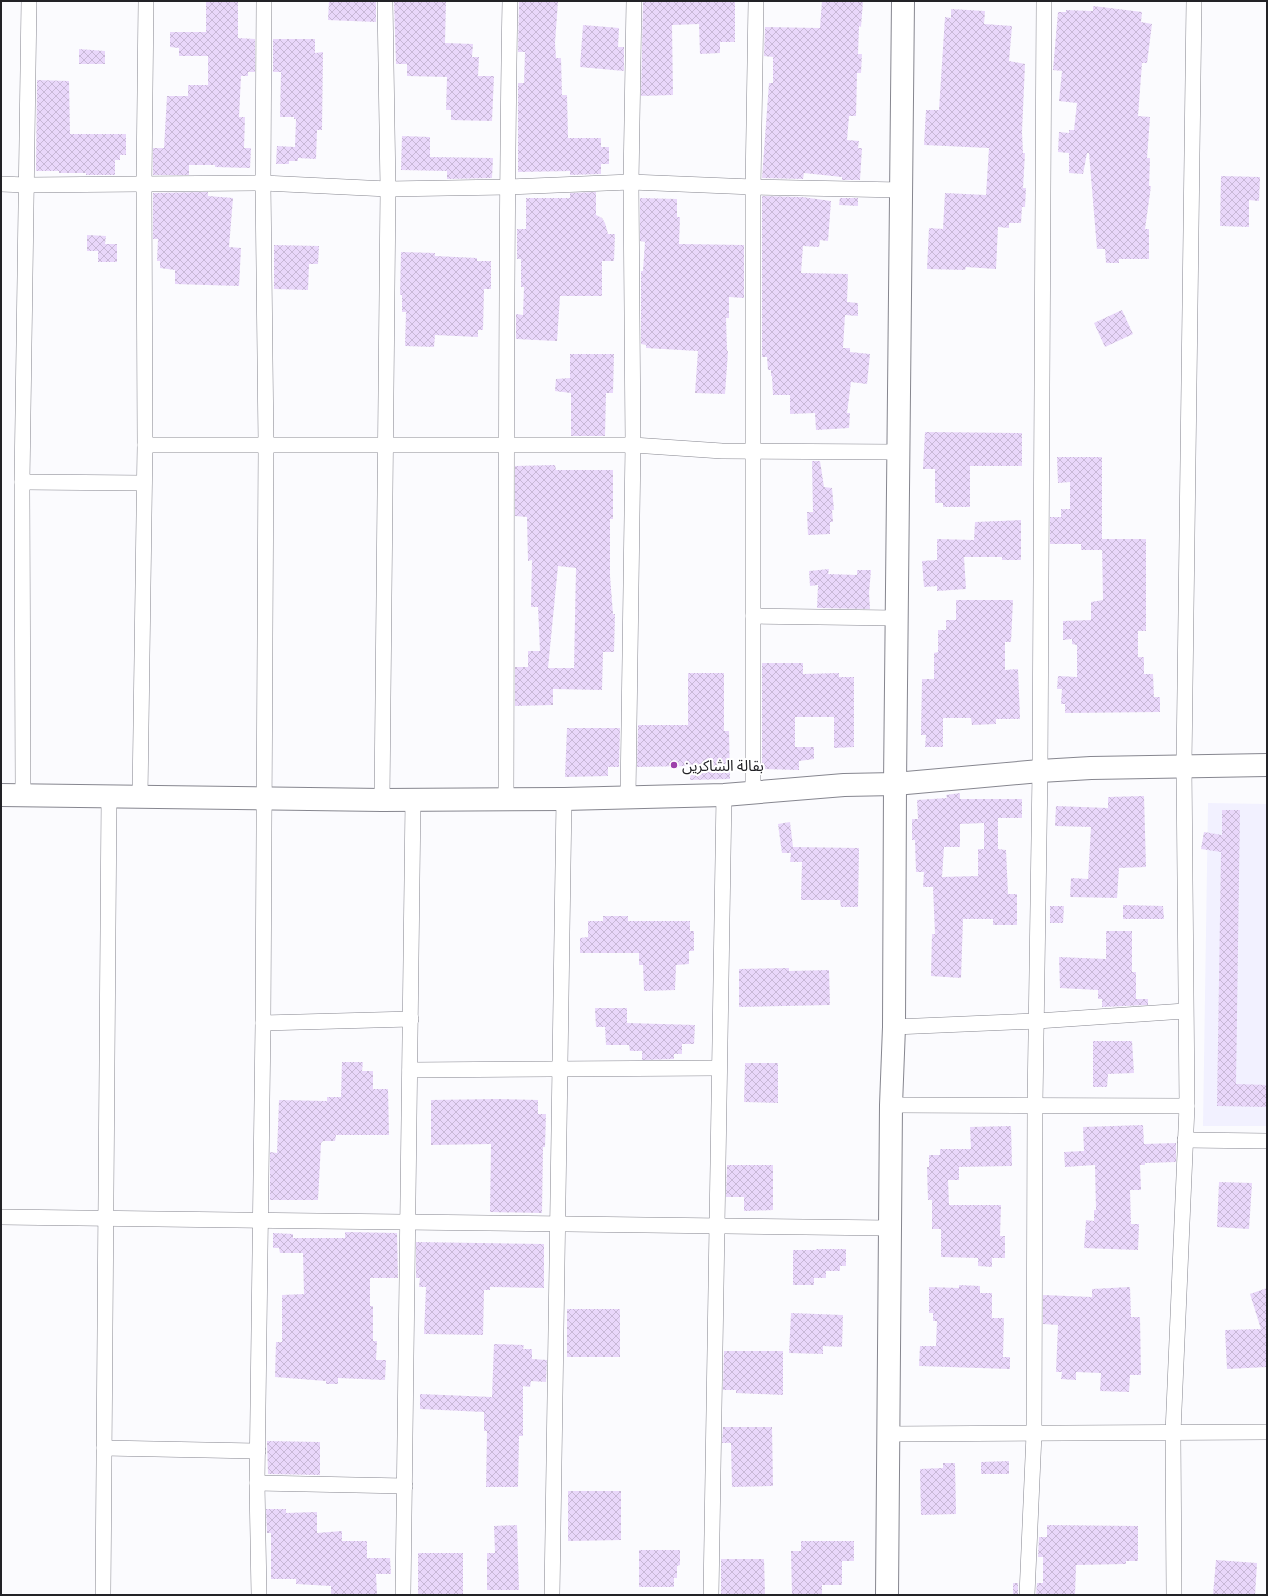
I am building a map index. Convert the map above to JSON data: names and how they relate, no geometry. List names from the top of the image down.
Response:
{
  "places": ["بقالة الشاكرين"]
}
